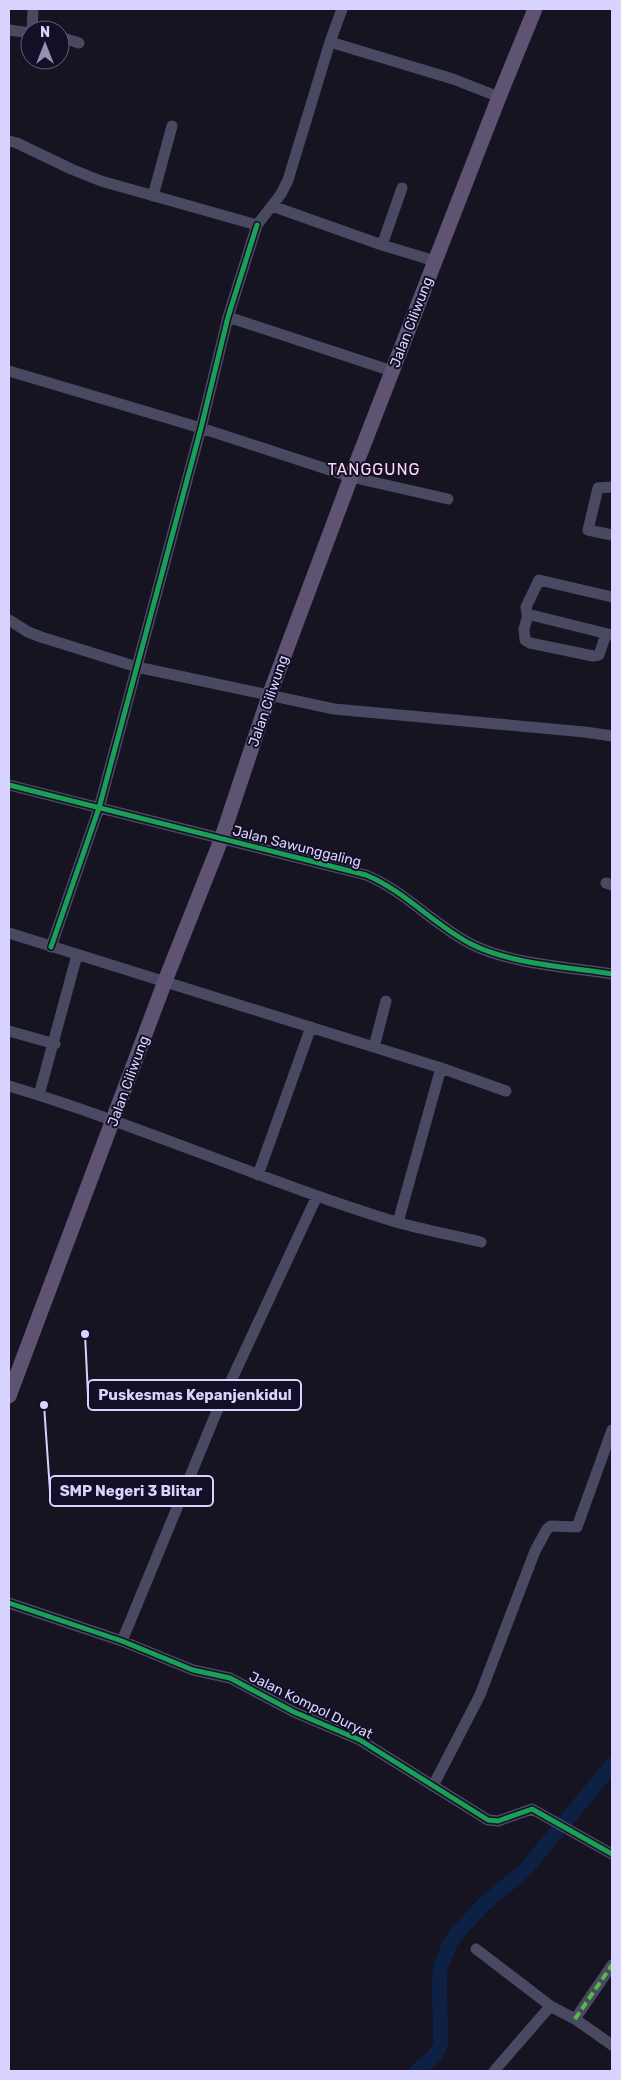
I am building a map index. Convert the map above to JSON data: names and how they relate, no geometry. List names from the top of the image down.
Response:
{
  "streets": {
    "main road": ["Jalan Ciliwung"],
    "street": ["Jalan Sawunggaling", "Jalan Kompol Duryat"]
  },
  "crossings": [
    ["Jalan Ciliwung", "Jalan Sawunggaling"]
  ],
  "districts": ["TANGGUNG"],
  "places": ["Puskesmas Kepanjenkidul", "SMP Negeri 3 Blitar"],
  "north": "top"
}
